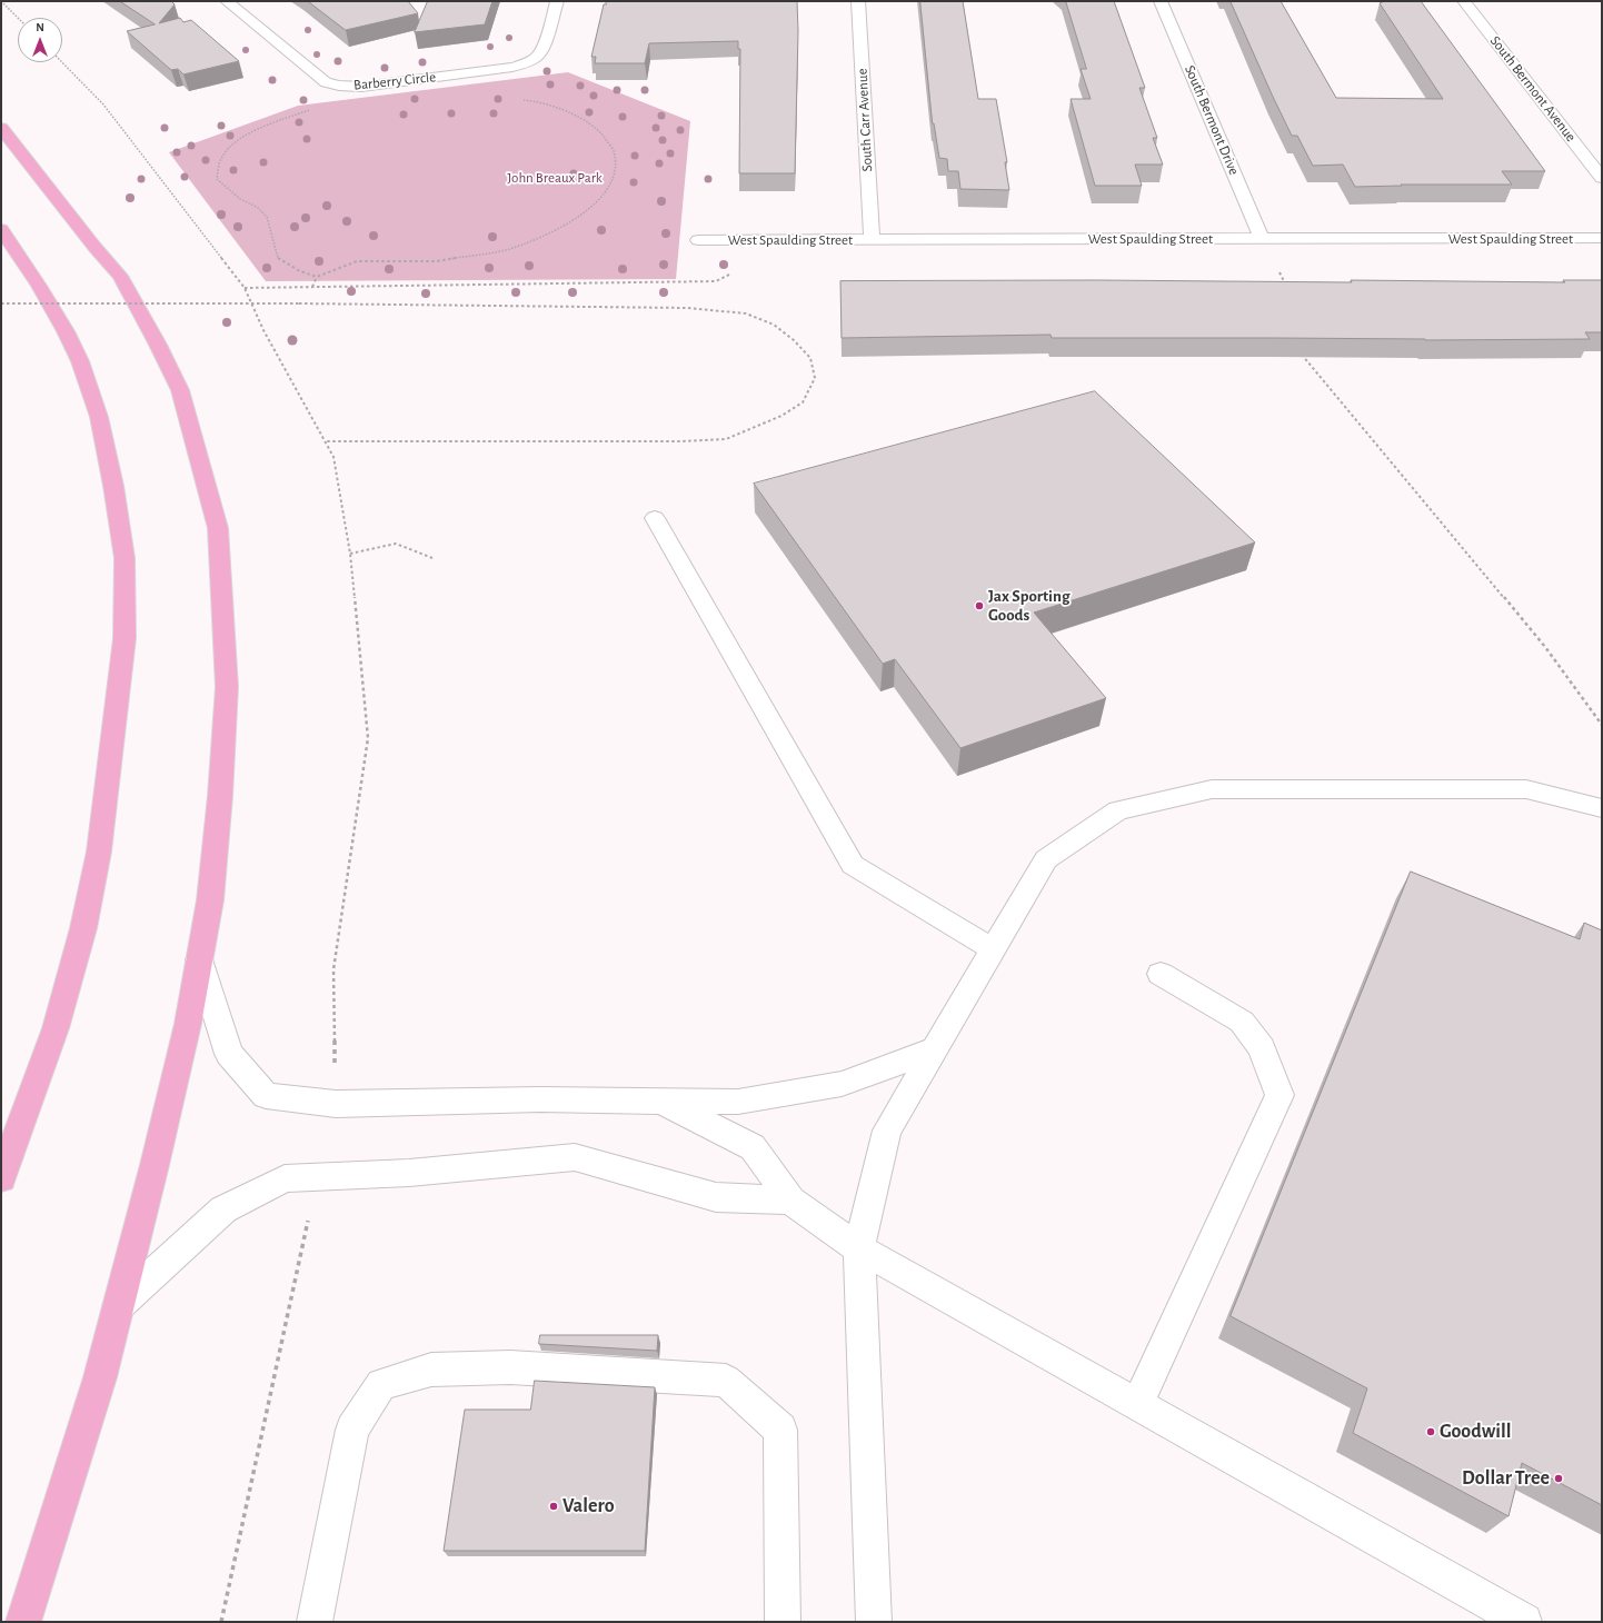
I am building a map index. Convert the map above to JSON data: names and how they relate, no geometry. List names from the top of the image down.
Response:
{
  "streets": {
    "street": [
      "Barberry Circle",
      "South Bermont Avenue",
      "South Carr Avenue",
      "South Bermont Drive",
      "West Spaulding Street"
    ]
  },
  "crossings": [
    ["South Carr Avenue", "West Spaulding Street"],
    ["South Bermont Drive", "West Spaulding Street"]
  ],
  "parks": ["John Breaux Park"],
  "places": [
    "Jax Sporting Goods",
    "Goodwill",
    "Dollar Tree",
    "Valero"
  ],
  "north": "top"
}
